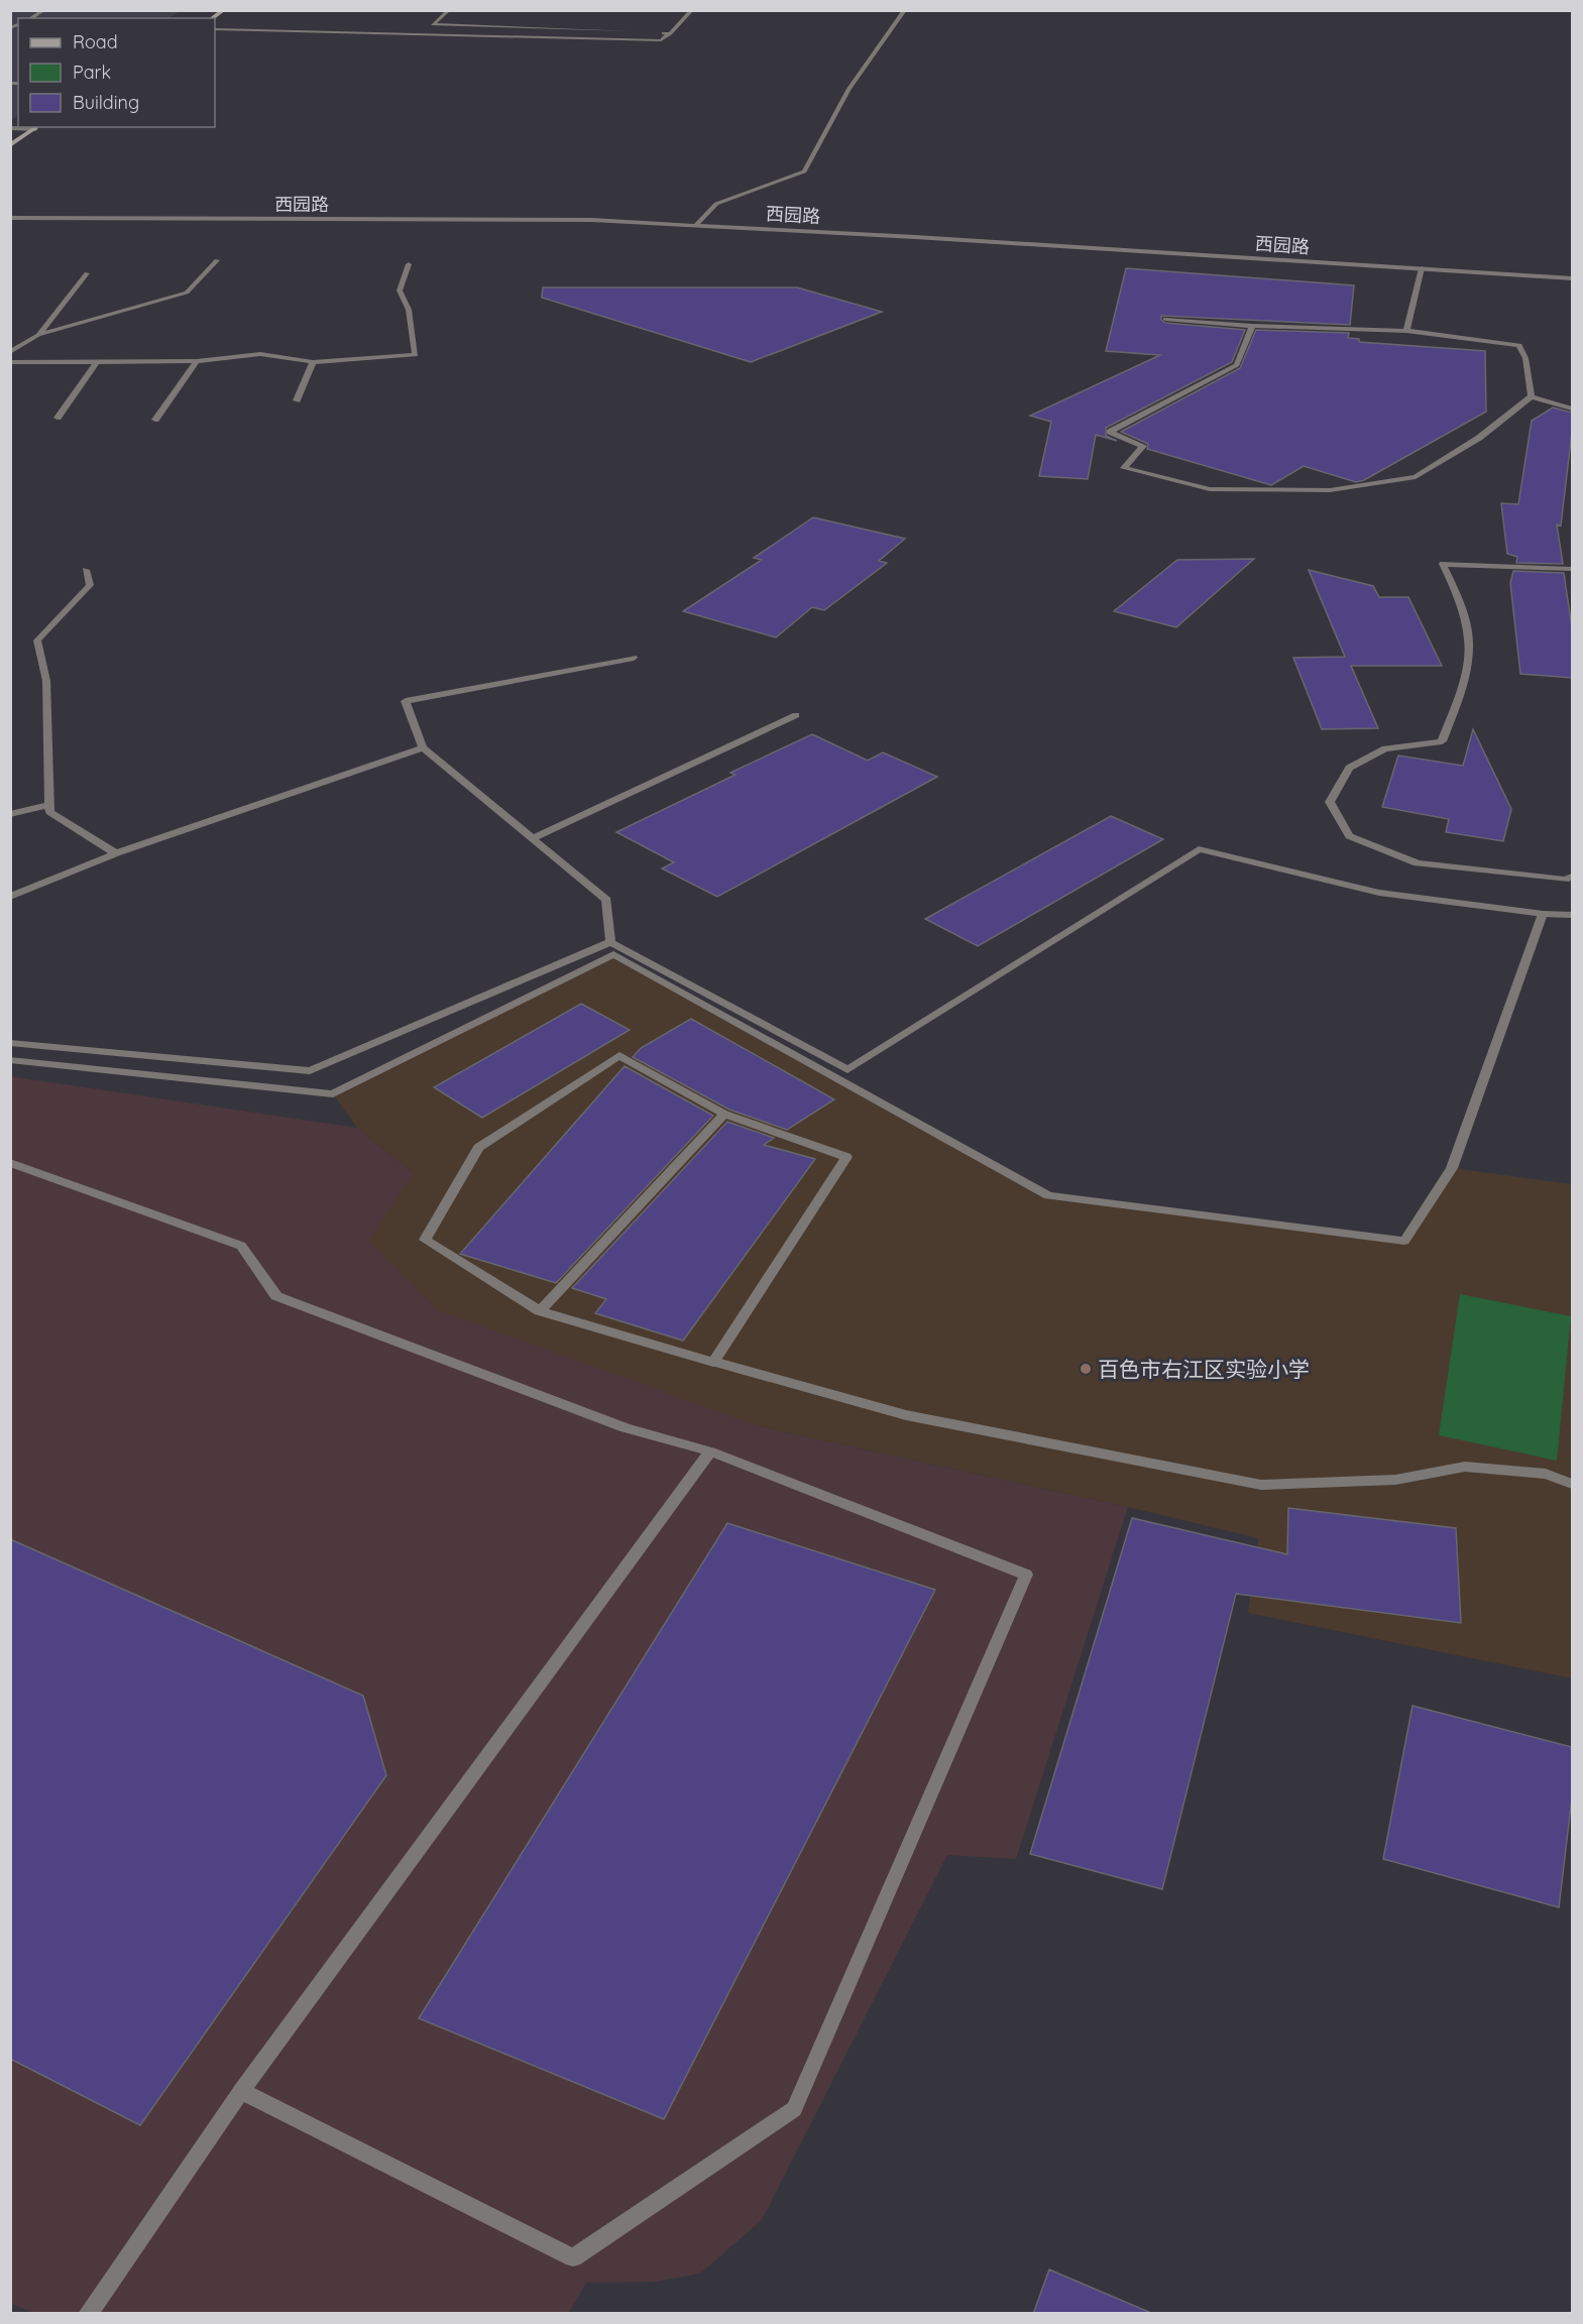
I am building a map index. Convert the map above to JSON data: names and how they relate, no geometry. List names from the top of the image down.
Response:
{
  "streets": {
    "street": ["西园路"]
  },
  "places": ["百色市右江区实验小学"],
  "legend": ["Road", "Park", "Building"]
}
